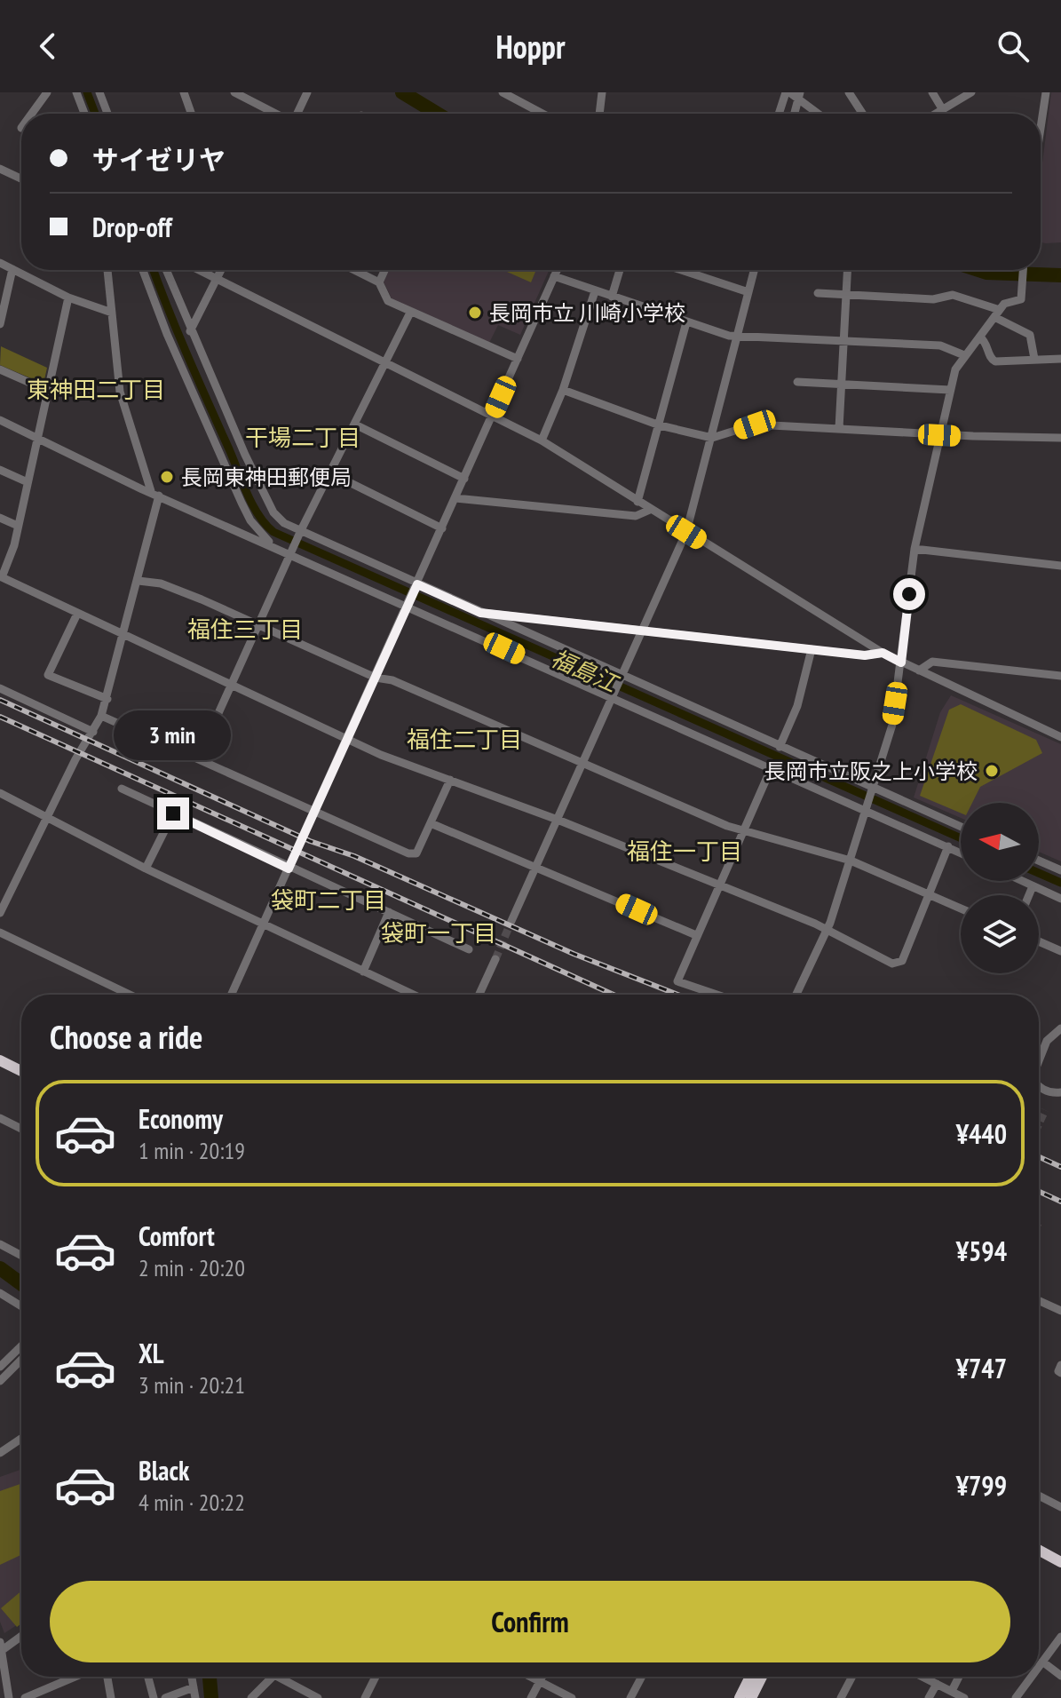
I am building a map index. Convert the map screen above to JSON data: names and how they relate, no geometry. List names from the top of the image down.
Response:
{
  "districts": [
    "東神田二丁目",
    "干場二丁目",
    "福住三丁目",
    "福住二丁目",
    "福住一丁目",
    "袋町二丁目",
    "袋町一丁目"
  ],
  "water": ["福島江"],
  "places": ["長岡市立 川崎小学校", "長岡東神田郵便局", "長岡市立阪之上小学校"],
  "north": "left",
  "page": {
    "header": "Hoppr",
    "banner": ["サイゼリヤ", "Drop-off"],
    "bubble": "3 min",
    "heading": "Choose a ride",
    "list": [
      {
        "name": "Economy",
        "note": "1 min · 20:19",
        "value": "¥440"
      },
      {
        "name": "Comfort",
        "note": "2 min · 20:20",
        "value": "¥594"
      },
      {
        "name": "XL",
        "note": "3 min · 20:21",
        "value": "¥747"
      },
      {
        "name": "Black",
        "note": "4 min · 20:22",
        "value": "¥799"
      }
    ],
    "buttons": "Confirm"
  }
}
